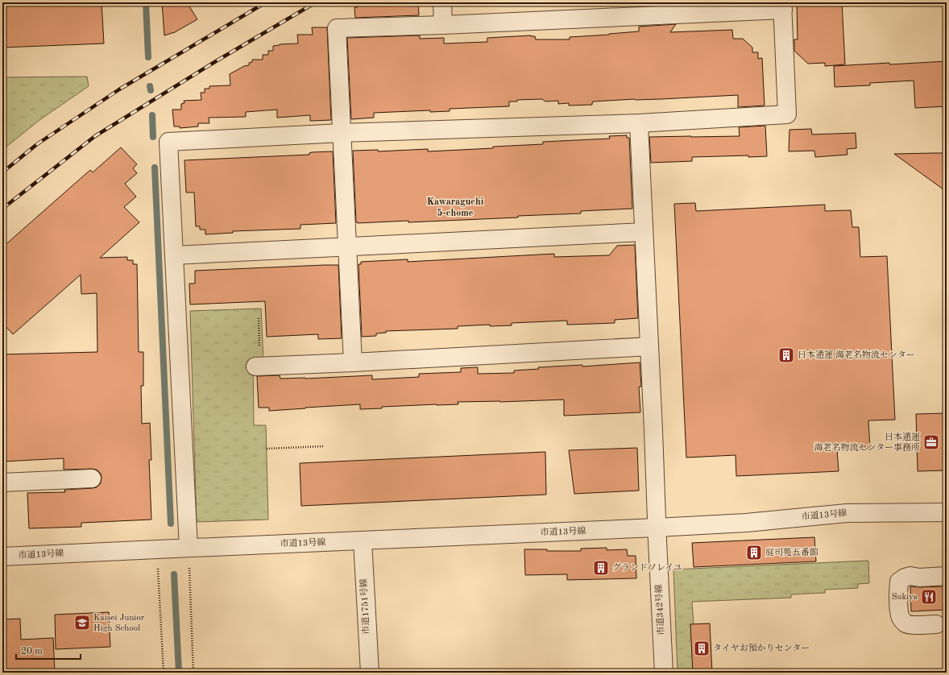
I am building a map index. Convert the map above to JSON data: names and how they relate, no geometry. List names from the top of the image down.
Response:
{
  "streets": {
    "street": ["市道13号線", "市道1751号線", "市道342号線"]
  },
  "crossings": [
    ["市道13号線", "市道1751号線"],
    ["市道13号線", "市道342号線"]
  ],
  "districts": ["Kawaraguchi 5-chome"],
  "places": {
    "building": [
      "日本通運 海老名物流センター",
      "庭司苑五番館",
      "グランドソレイユ",
      "タイヤお預かりセンター"
    ],
    "office": ["日本通運 海老名物流センター事務所"],
    "restaurant": ["Sukiya"],
    "school or university": ["Kaisei Junior High School"]
  },
  "scale_bar": "20 m"
}
